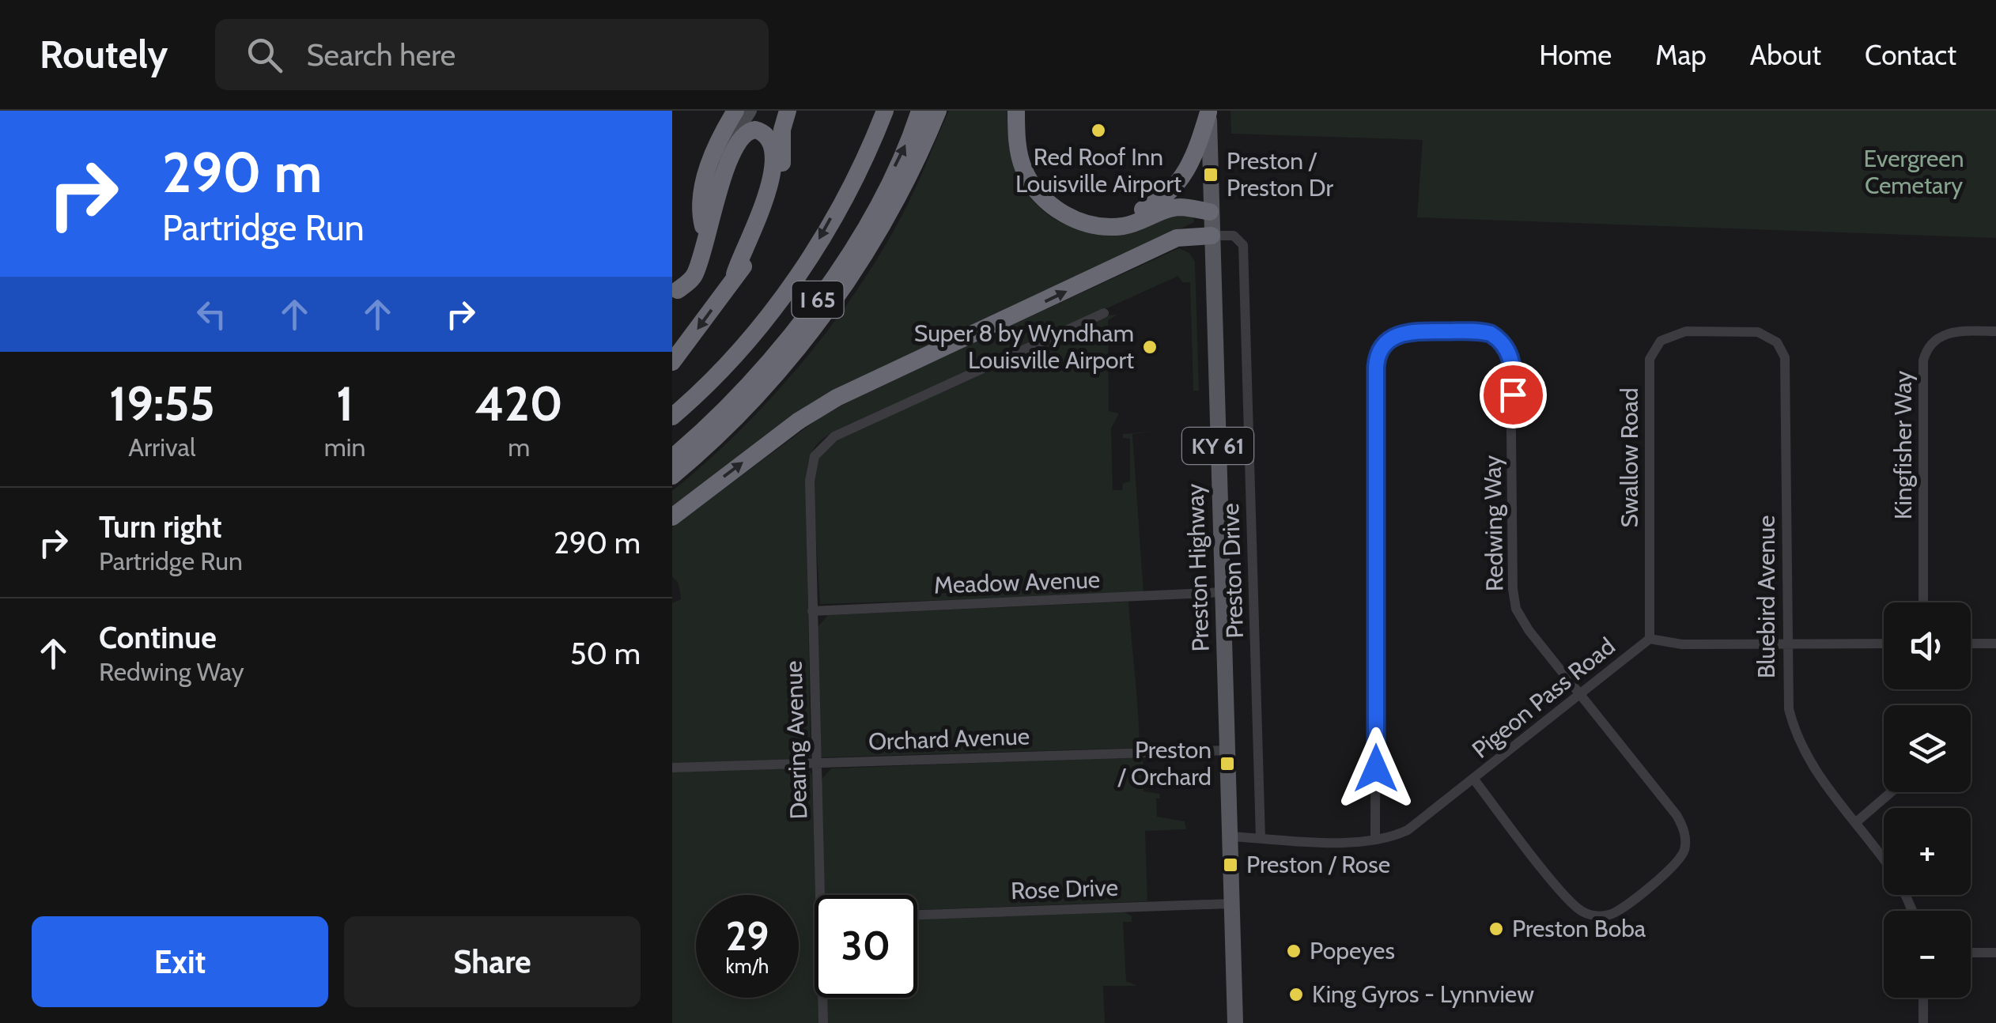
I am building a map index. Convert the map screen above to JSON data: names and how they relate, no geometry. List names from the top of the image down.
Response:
{
  "streets": {
    "highway": ["I 65"],
    "main road": ["KY 61", "Preston Highway"],
    "street": [
      "Kingfisher Way",
      "Swallow Road",
      "Redwing Way",
      "Preston Drive",
      "Meadow Avenue",
      "Bluebird Avenue",
      "Pigeon Pass Road",
      "Orchard Avenue",
      "Dearing Avenue",
      "Rose Drive"
    ]
  },
  "crossings": [
    ["Swallow Road", "Bluebird Avenue"],
    ["Swallow Road", "Pigeon Pass Road"],
    ["Redwing Way", "Pigeon Pass Road"],
    ["Preston Highway", "Preston Drive"],
    ["Preston Highway", "Meadow Avenue"],
    ["Preston Highway", "Pigeon Pass Road"],
    ["Preston Highway", "Orchard Avenue"],
    ["Preston Highway", "Rose Drive"],
    ["Preston Drive", "Pigeon Pass Road"],
    ["Meadow Avenue", "Dearing Avenue"],
    ["Bluebird Avenue", "Pigeon Pass Road"],
    ["Orchard Avenue", "Dearing Avenue"]
  ],
  "parks": ["Evergreen Cemetary"],
  "places": {
    "other": [
      "Red Roof Inn Louisville Airport",
      "Super 8 by Wyndham Louisville Airport",
      "Preston Boba",
      "Popeyes",
      "King Gyros - Lynnview"
    ],
    "transit": ["Preston / Preston Dr", "Preston / Orchard", "Preston / Rose"]
  },
  "page": {
    "header": "Routely",
    "search": "Search here",
    "nav": [
      "Home",
      "Map",
      "About",
      "Contact"
    ],
    "turn": ["290 m", "Partridge Run"],
    "eta": [
      "19:55",
      "Arrival",
      "1",
      "min",
      "420",
      "m"
    ],
    "list": [
      {
        "name": "Turn right",
        "note": "Partridge Run",
        "value": "290 m"
      },
      {
        "name": "Continue",
        "note": "Redwing Way",
        "value": "50 m"
      }
    ],
    "map_buttons": ["+", "−"],
    "speed": "29 km/h",
    "limit": "30",
    "buttons": ["Exit", "Share"]
  }
}
